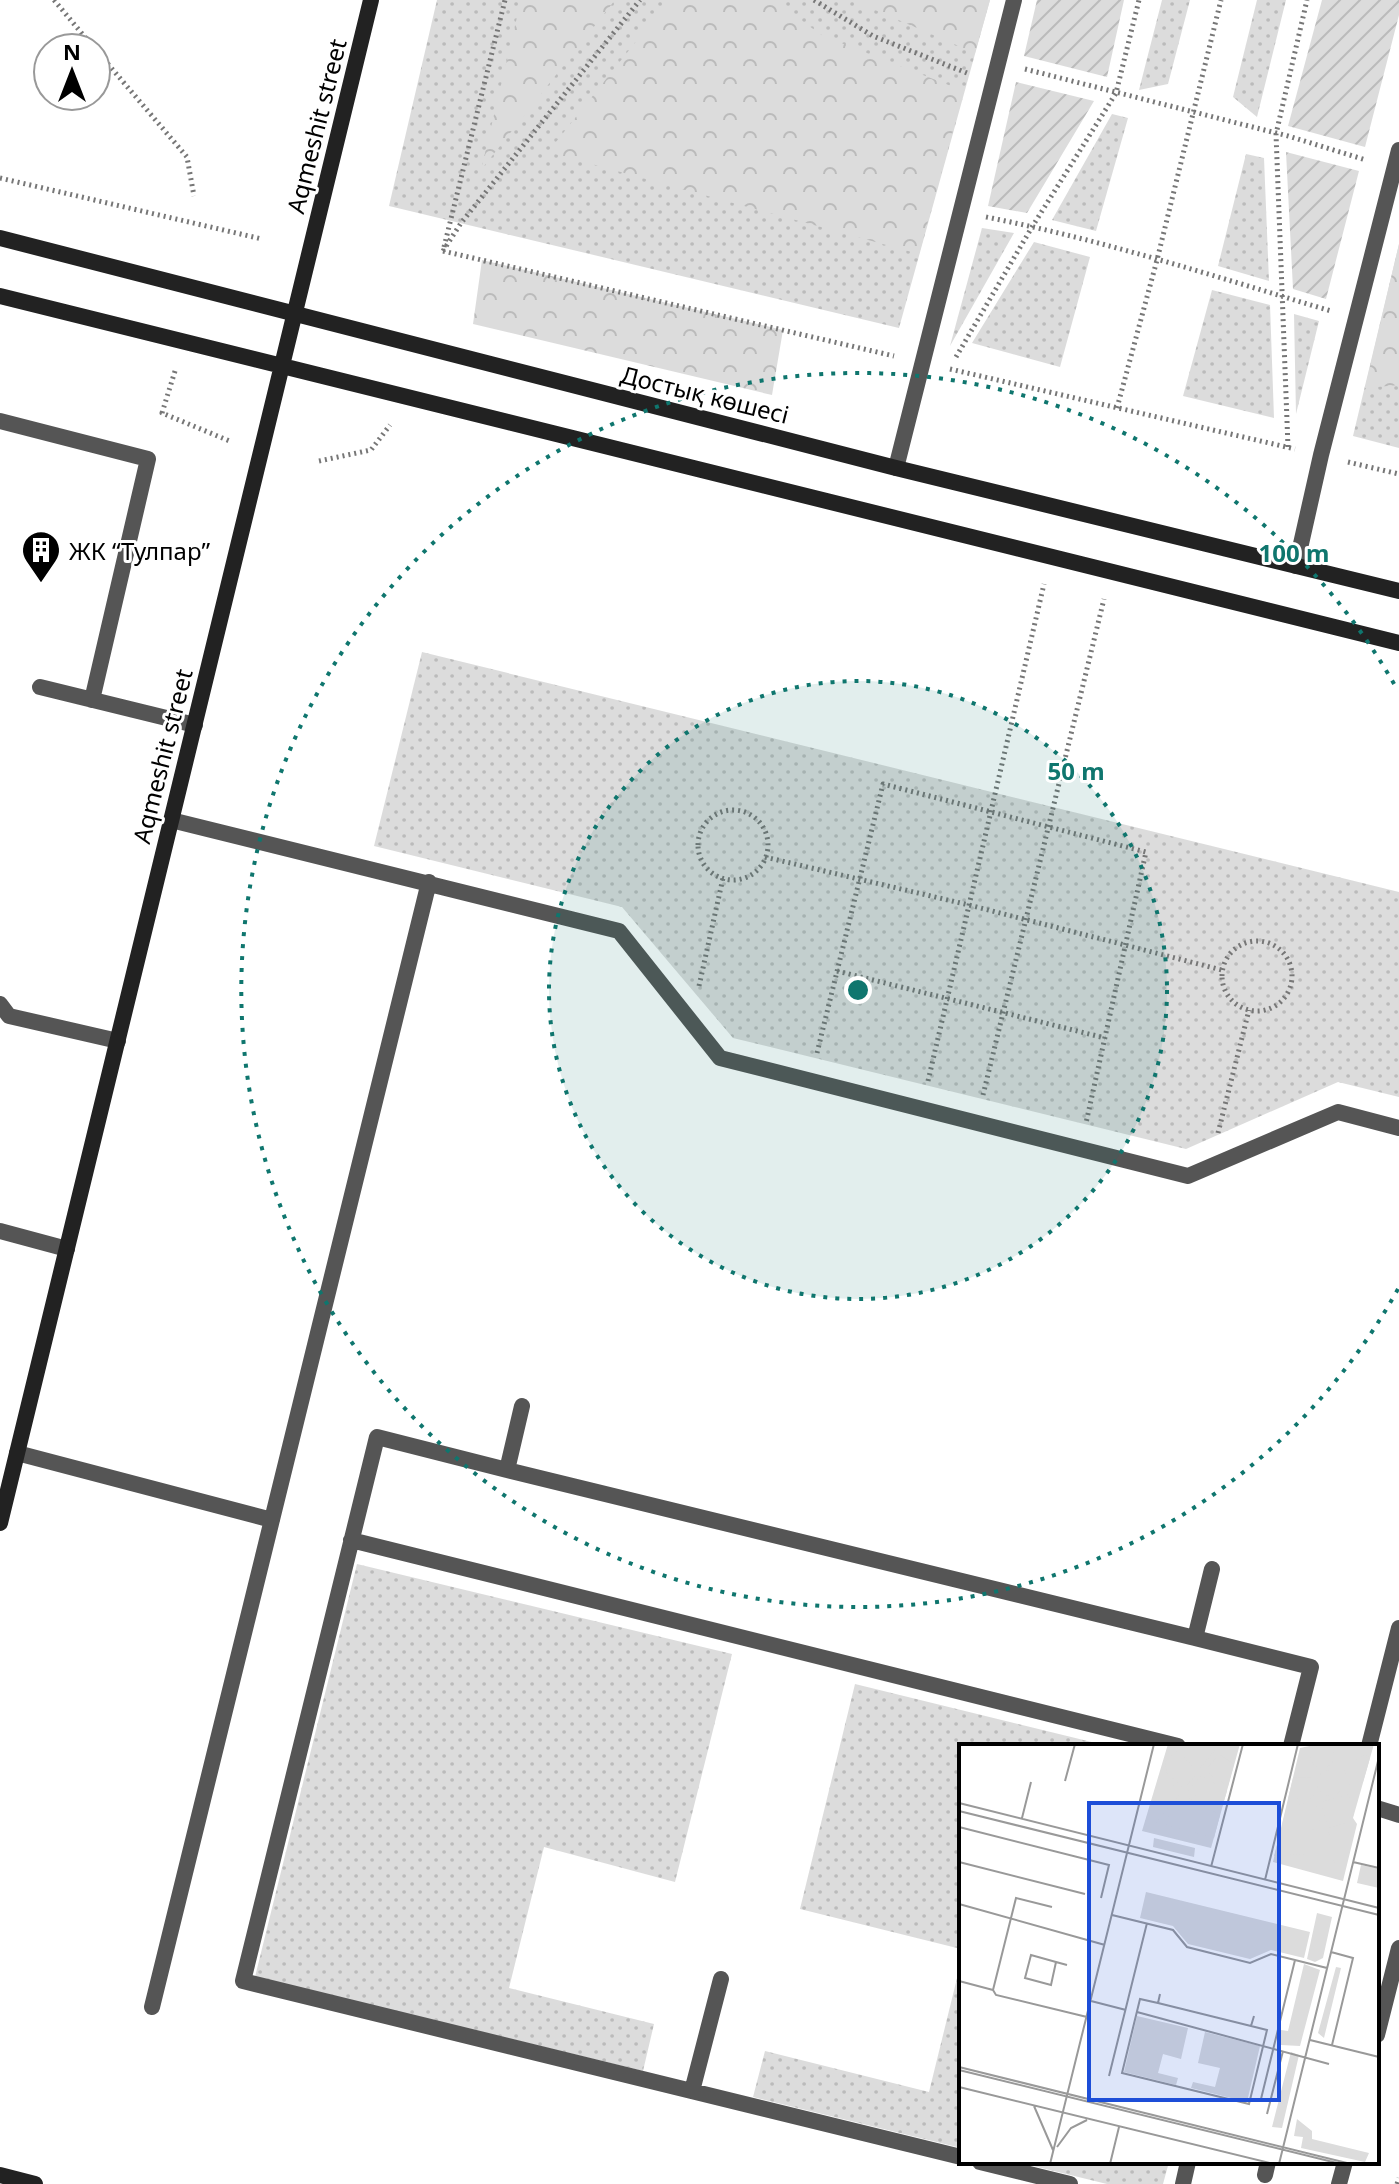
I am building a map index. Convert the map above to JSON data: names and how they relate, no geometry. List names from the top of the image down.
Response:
{
  "streets": {
    "street": ["Aqmeshit street", "Достық көшесі"]
  },
  "crossings": [
    ["Aqmeshit street", "Достық көшесі"]
  ],
  "places": {
    "building": ["ЖК “Тулпар”"]
  },
  "north": "top",
  "rings": ["100 m", "50 m"]
}
